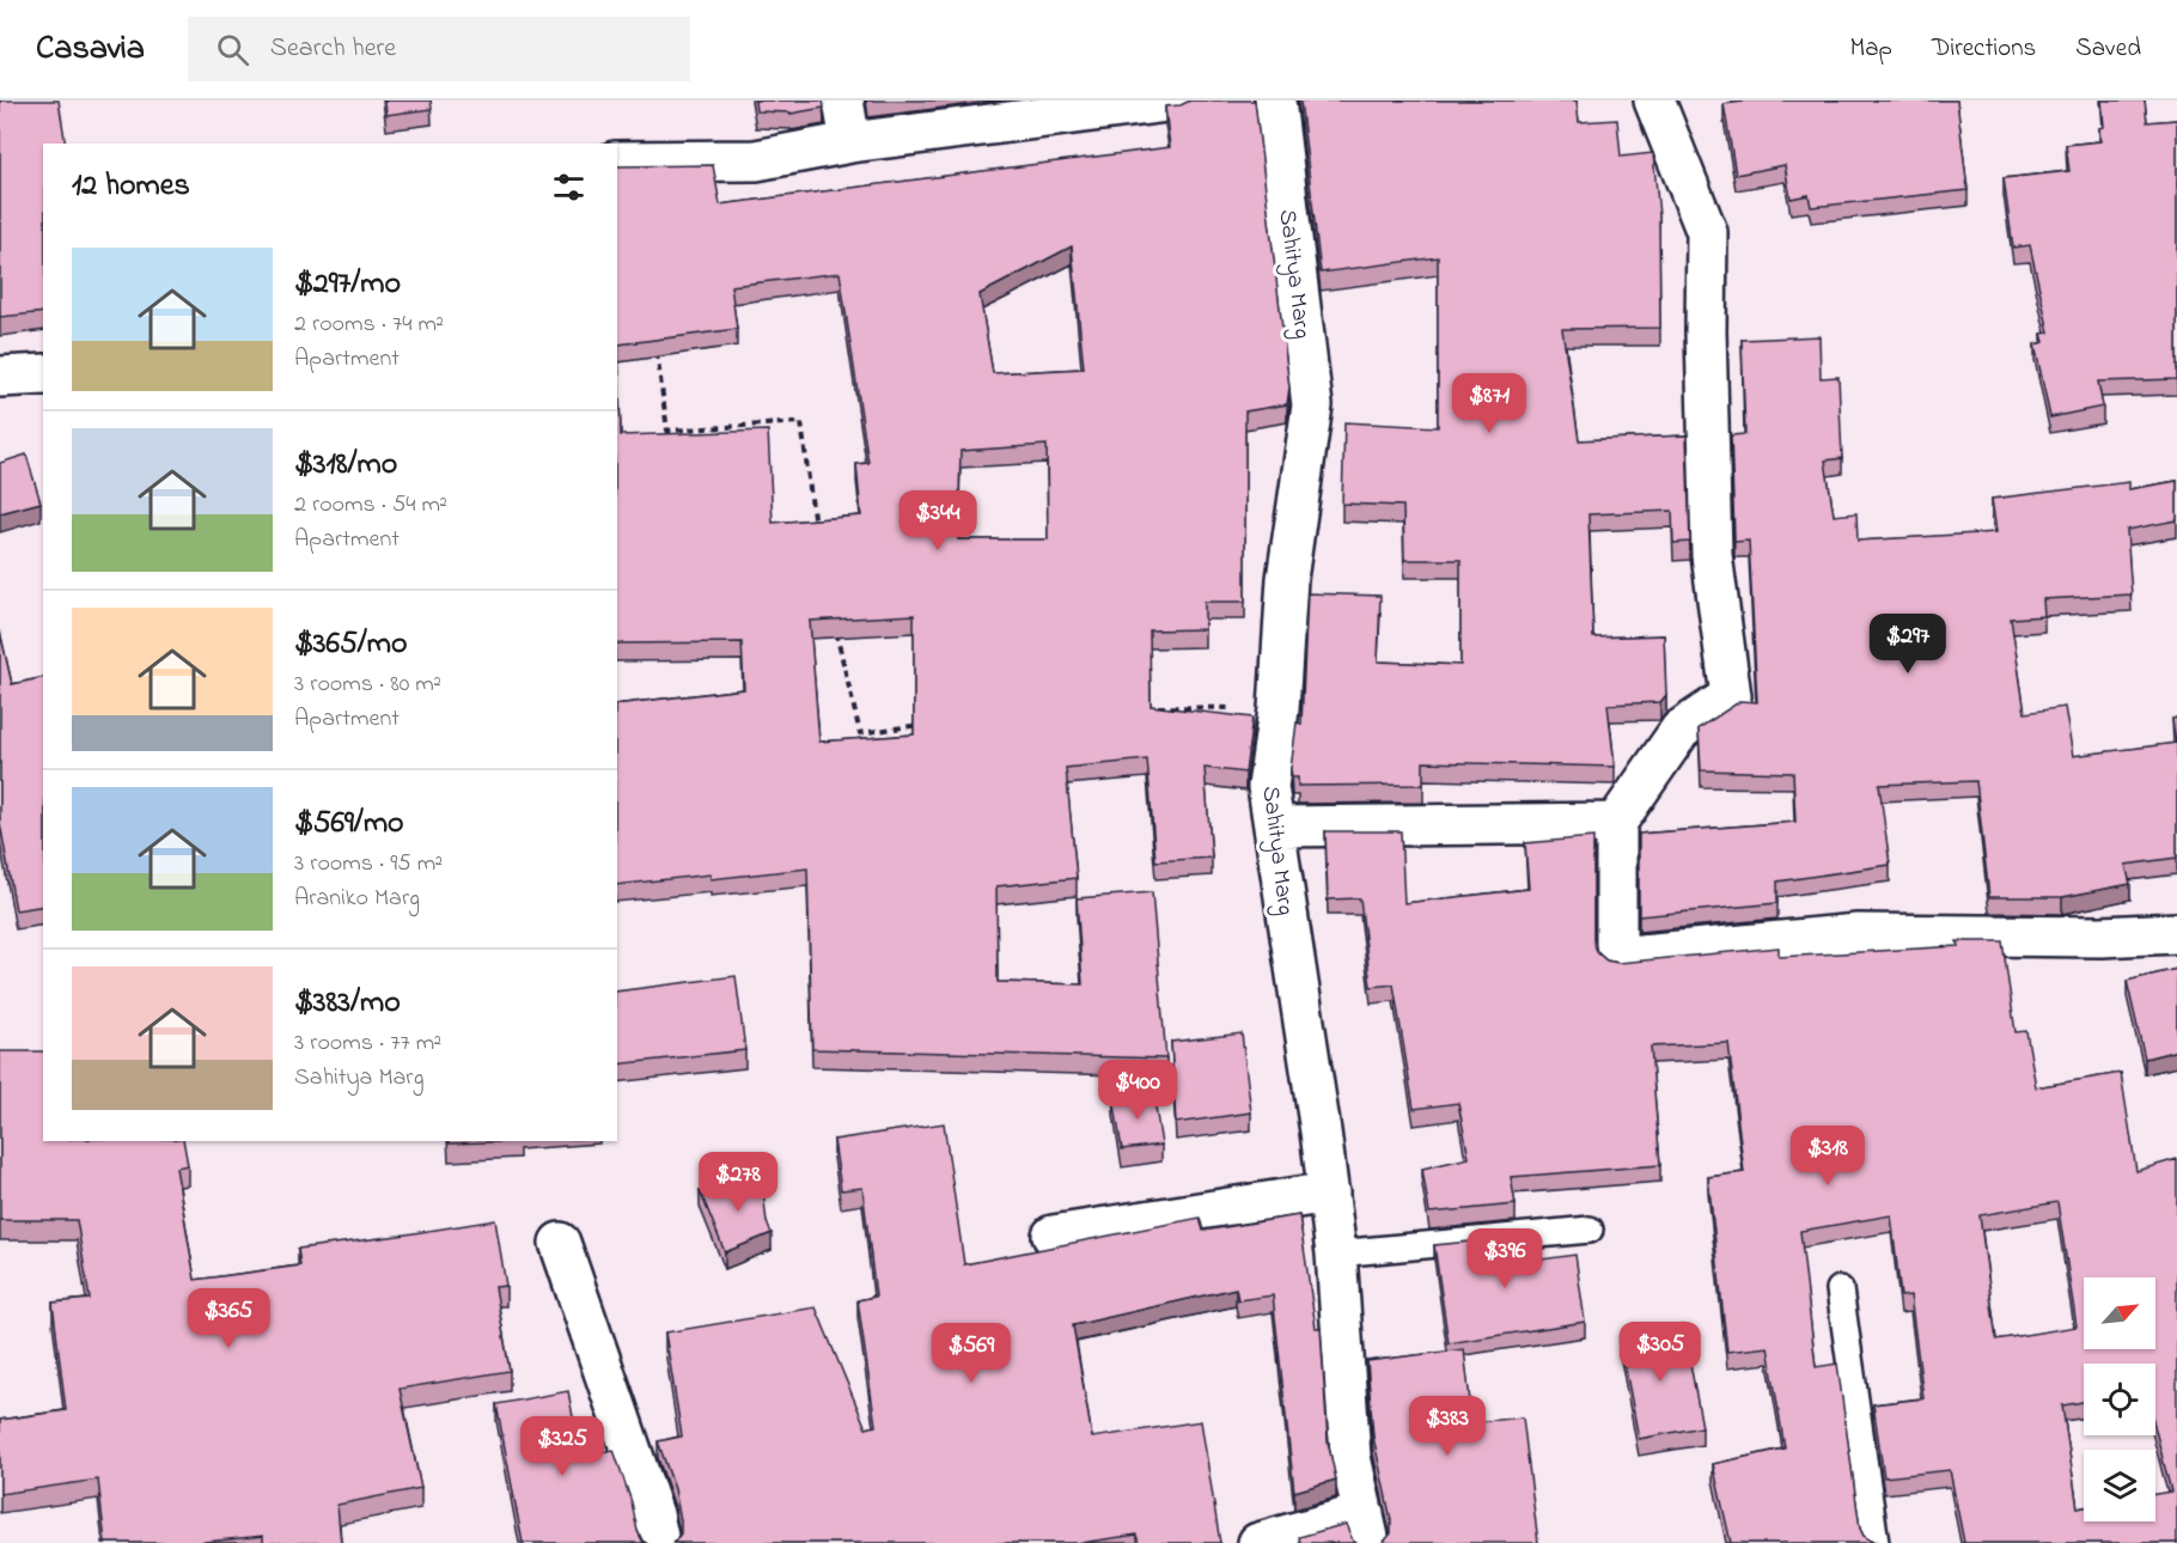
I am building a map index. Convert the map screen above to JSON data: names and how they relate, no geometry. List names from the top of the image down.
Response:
{
  "streets": {
    "street": ["Sahitya Marg"]
  },
  "north": "top right",
  "page": {
    "header": "Casavia",
    "search": "Search here",
    "nav": ["Map", "Directions", "Saved"],
    "heading": "12 homes",
    "list": [
      {
        "name": "$297/mo",
        "note": "2 rooms · 74 m² · Apartment"
      },
      {
        "name": "$318/mo",
        "note": "2 rooms · 54 m² · Apartment"
      },
      {
        "name": "$365/mo",
        "note": "3 rooms · 80 m² · Apartment"
      },
      {
        "name": "$569/mo",
        "note": "3 rooms · 95 m² · Araniko Marg"
      },
      {
        "name": "$383/mo",
        "note": "3 rooms · 77 m² · Sahitya Marg"
      }
    ],
    "price": [
      "$871",
      "$344",
      "$297",
      "$400",
      "$318",
      "$278",
      "$396",
      "$365",
      "$305",
      "$569",
      "$383",
      "$325"
    ]
  }
}
